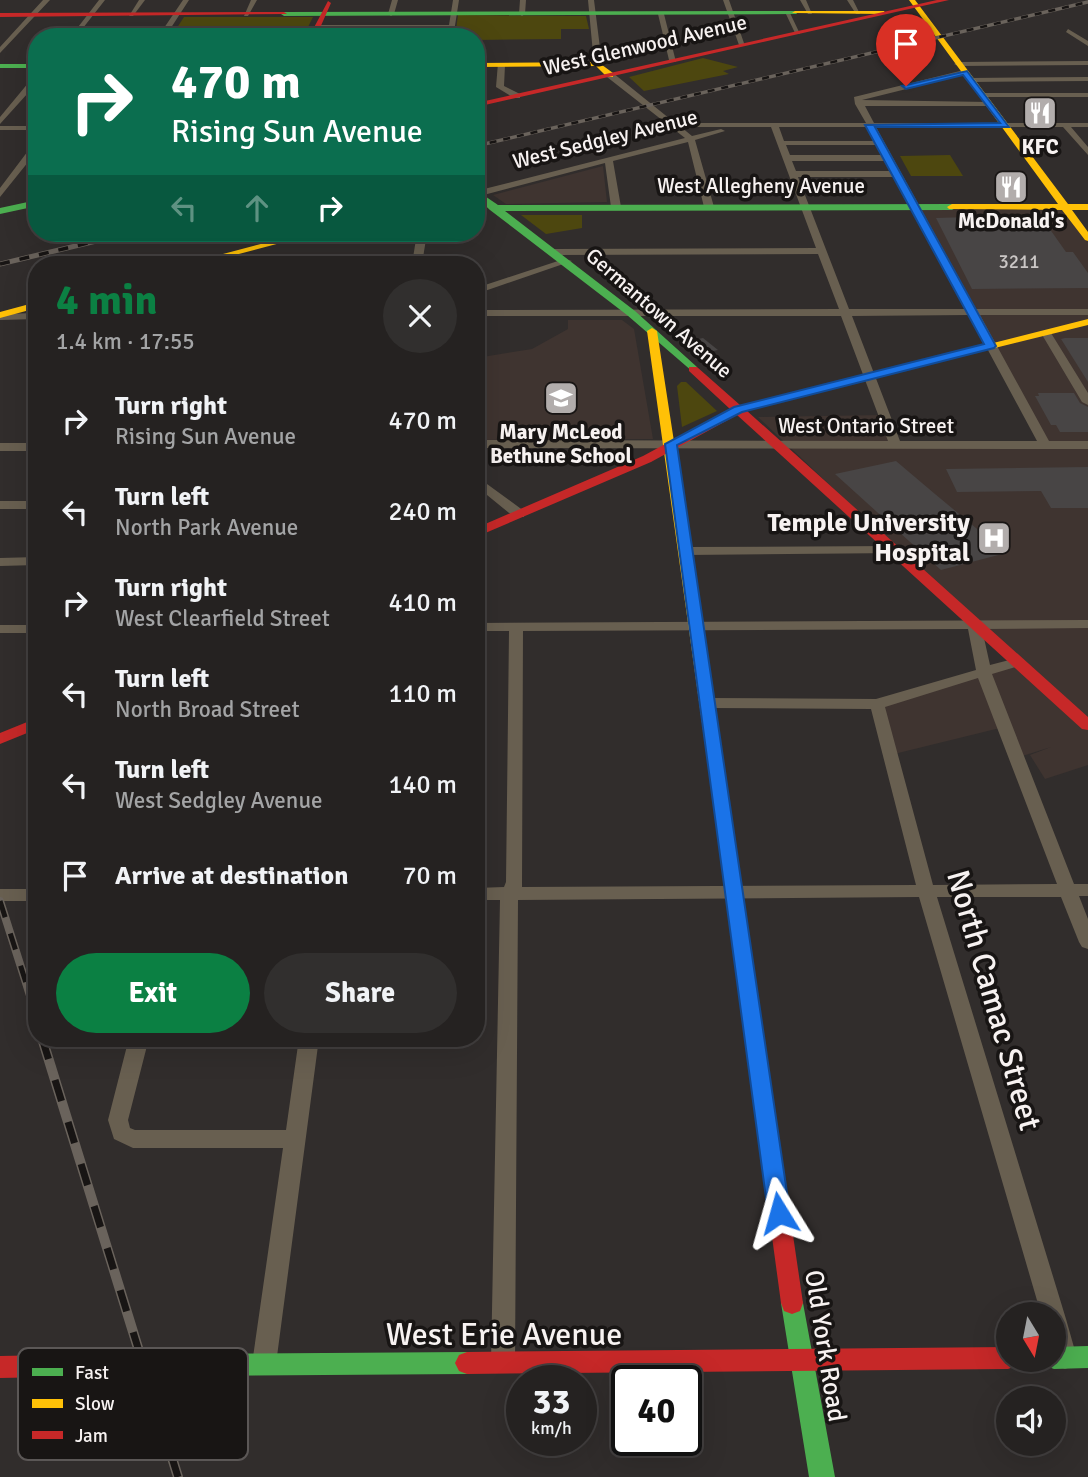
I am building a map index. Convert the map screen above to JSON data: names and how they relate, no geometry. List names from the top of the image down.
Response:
{
  "streets": {
    "street": [
      "West Glenwood Avenue",
      "West Sedgley Avenue",
      "West Allegheny Avenue",
      "Germantown Avenue",
      "West Ontario Street",
      "North Camac Street",
      "West Erie Avenue",
      "Old York Road"
    ]
  },
  "crossings": [
    ["West Allegheny Avenue", "Germantown Avenue"],
    ["Germantown Avenue", "West Ontario Street"],
    ["Germantown Avenue", "Old York Road"],
    ["West Ontario Street", "Old York Road"],
    ["West Erie Avenue", "Old York Road"]
  ],
  "places": {
    "restaurant": ["KFC", "McDonald's"],
    "school or university": ["Mary McLeod Bethune School"],
    "hospital": ["Temple University Hospital"]
  },
  "house_numbers": ["3211"],
  "legend": ["Fast", "Slow", "Jam"],
  "north": "bottom",
  "page": {
    "turn": ["470 m", "Rising Sun Avenue"],
    "heading": ["4 min", "1.4 km · 17:55"],
    "list": [
      {
        "name": "Turn right",
        "note": "Rising Sun Avenue",
        "value": "470 m"
      },
      {
        "name": "Turn left",
        "note": "North Park Avenue",
        "value": "240 m"
      },
      {
        "name": "Turn right",
        "note": "West Clearfield Street",
        "value": "410 m"
      },
      {
        "name": "Turn left",
        "note": "North Broad Street",
        "value": "110 m"
      },
      {
        "name": "Turn left",
        "note": "West Sedgley Avenue",
        "value": "140 m"
      },
      {
        "name": "Arrive at destination",
        "value": "70 m"
      }
    ],
    "buttons": ["Exit", "Share"],
    "speed": "33 km/h",
    "limit": "40"
  }
}
